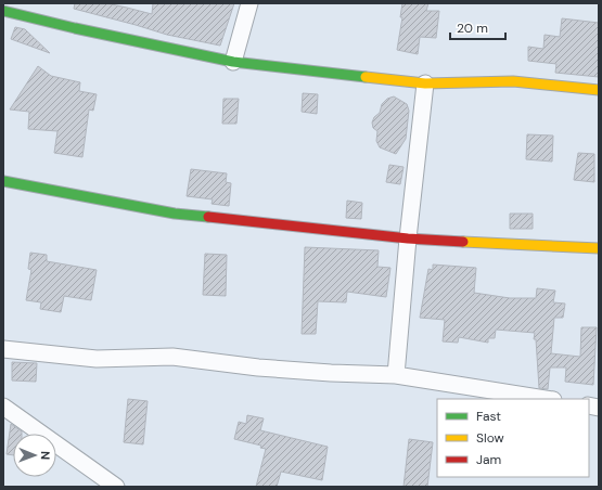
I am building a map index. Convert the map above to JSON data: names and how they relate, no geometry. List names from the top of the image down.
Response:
{
  "legend": ["Fast", "Slow", "Jam"],
  "scale_bar": "20 m",
  "north": "right"
}
